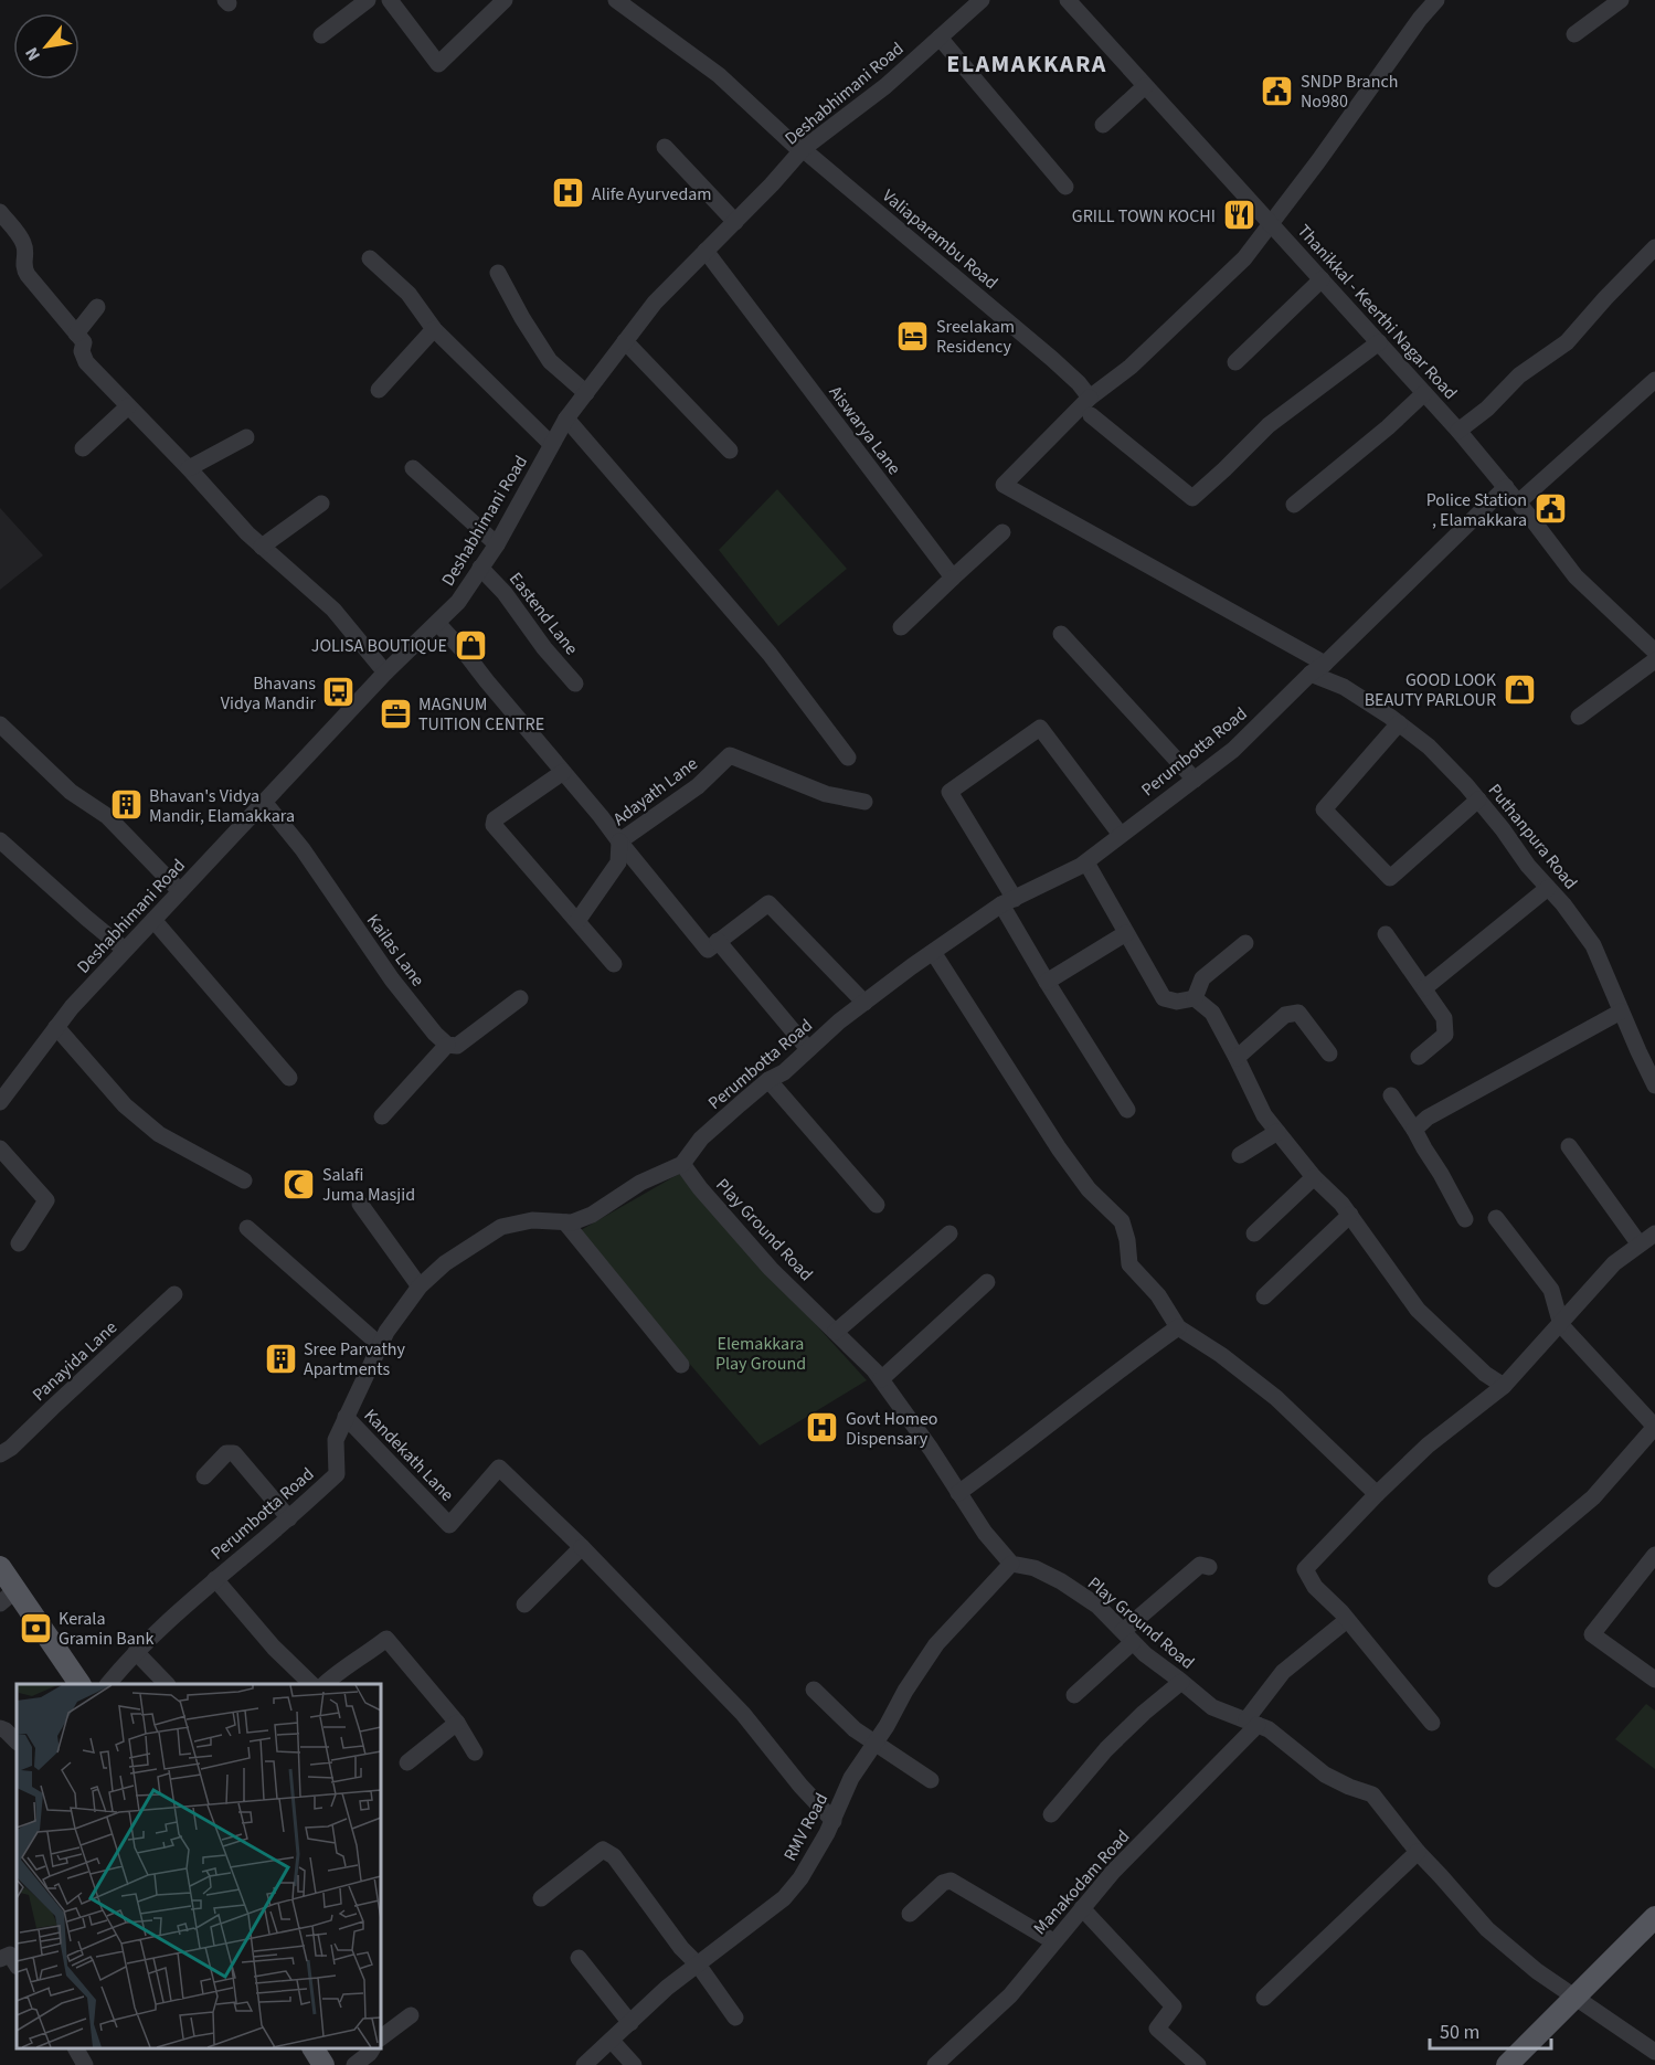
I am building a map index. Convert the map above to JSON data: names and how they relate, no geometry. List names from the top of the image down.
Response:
{
  "streets": {
    "street": [
      "Deshabhimani Road",
      "Valiaparambu Road",
      "Thanikkal - Keerthi Nagar Road",
      "Aiswarya Lane",
      "Eastend Lane",
      "Perumbotta Road",
      "Adayath Lane",
      "Puthanpura Road",
      "Kailas Lane",
      "Play Ground Road",
      "Panayida Lane",
      "Kandekath Lane",
      "RMV Road",
      "Manakodam Road"
    ]
  },
  "crossings": [
    ["Deshabhimani Road", "Valiaparambu Road"],
    ["Deshabhimani Road", "Aiswarya Lane"],
    ["Deshabhimani Road", "Eastend Lane"],
    ["Deshabhimani Road", "Adayath Lane"],
    ["Deshabhimani Road", "Kailas Lane"],
    ["Valiaparambu Road", "Puthanpura Road"],
    ["Thanikkal - Keerthi Nagar Road", "Perumbotta Road"],
    ["Perumbotta Road", "Puthanpura Road"],
    ["Perumbotta Road", "Play Ground Road"],
    ["Perumbotta Road", "Kandekath Lane"],
    ["Play Ground Road", "RMV Road"],
    ["Play Ground Road", "Manakodam Road"]
  ],
  "districts": ["ELAMAKKARA"],
  "parks": ["Elemakkara Play Ground"],
  "places": {
    "public building": ["SNDP Branch No980", "Police Station , Elamakkara"],
    "hospital": ["Alife Ayurvedam", "Govt Homeo Dispensary"],
    "restaurant": ["GRILL TOWN KOCHI"],
    "hotel": ["Sreelakam Residency"],
    "shop": ["JOLISA BOUTIQUE", "GOOD LOOK BEAUTY PARLOUR"],
    "bus stop": ["Bhavans Vidya Mandir"],
    "office": ["MAGNUM TUITION CENTRE"],
    "building": ["Bhavan's Vidya Mandir, Elamakkara", "Sree Parvathy Apartments"],
    "mosque": ["Salafi Juma Masjid"],
    "bank": ["Kerala Gramin Bank"]
  },
  "scale_bar": "50 m",
  "north": "bottom left"
}
